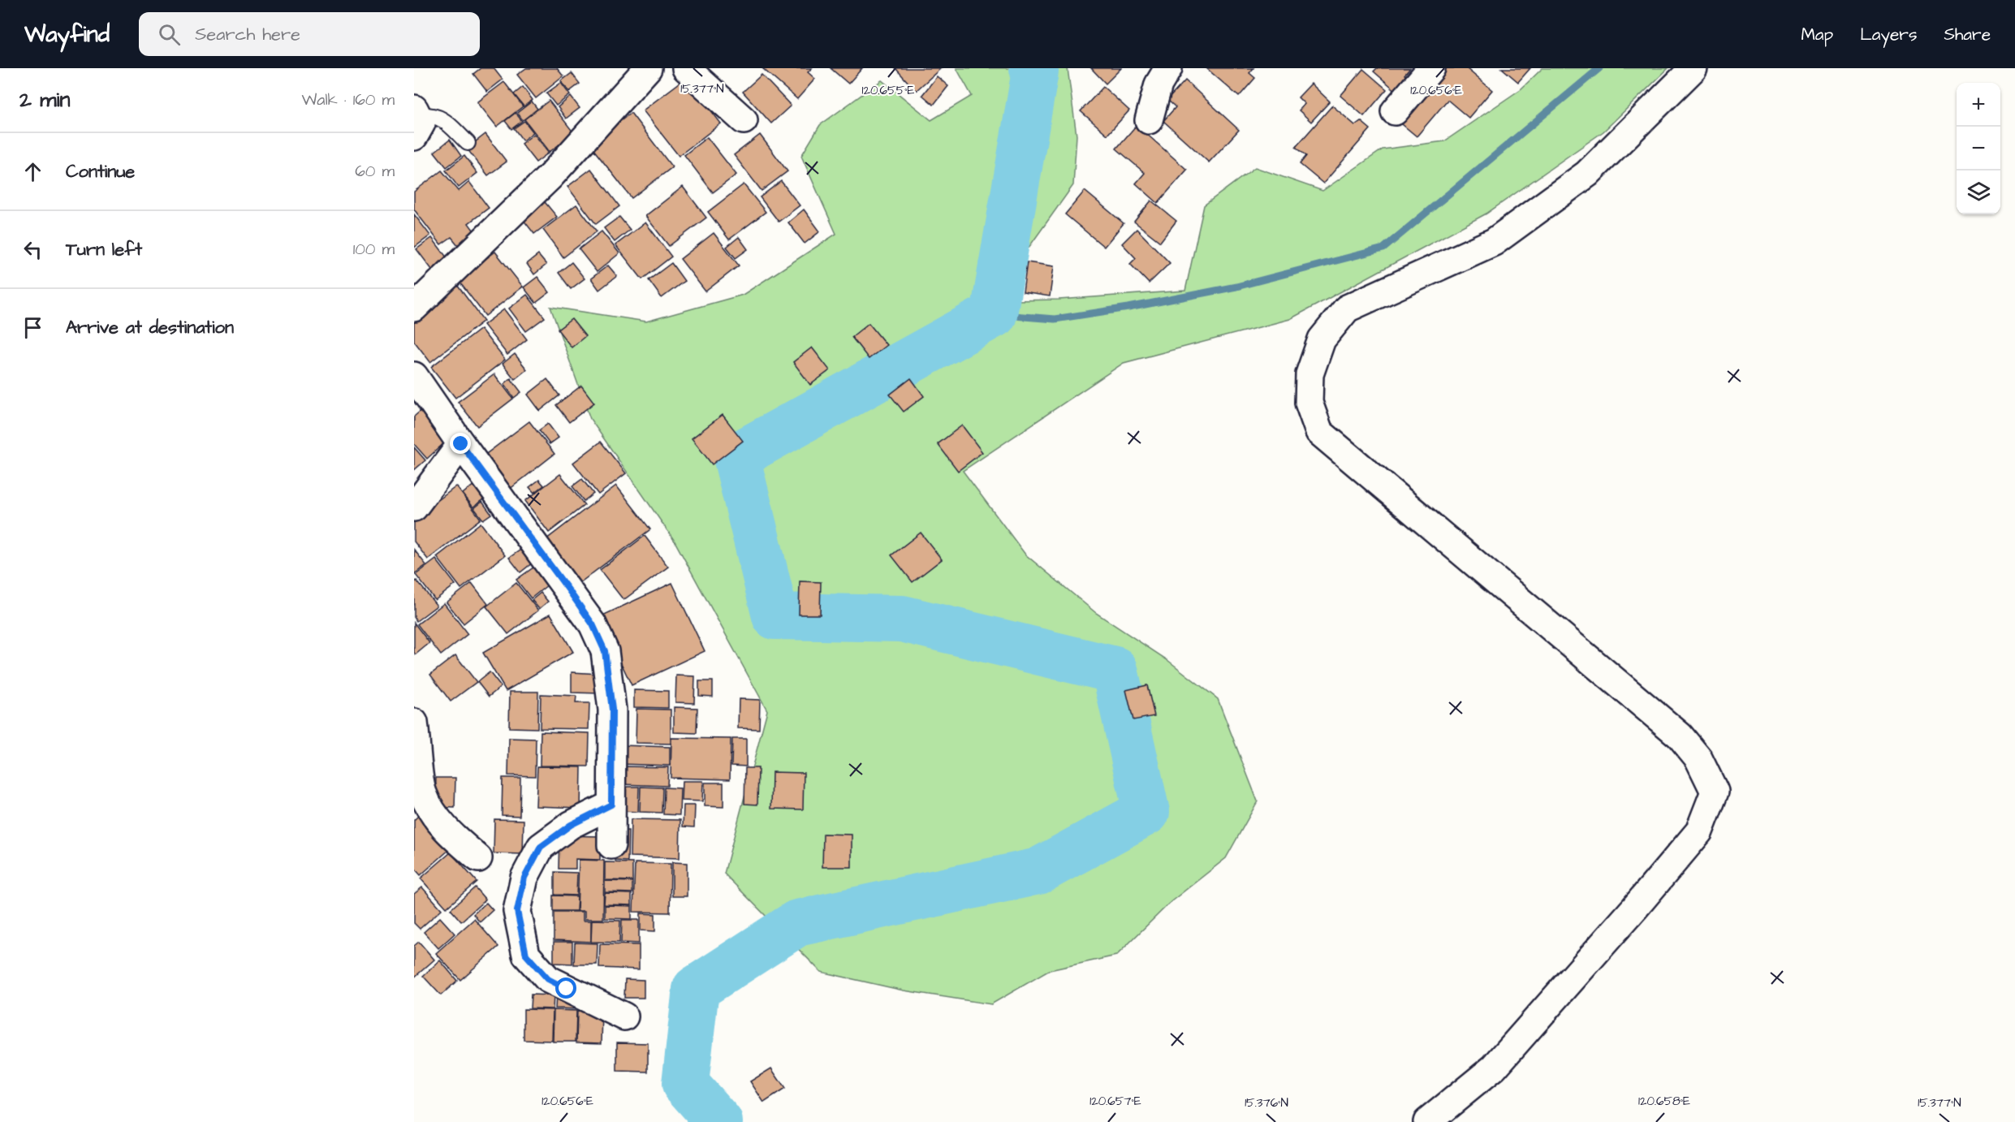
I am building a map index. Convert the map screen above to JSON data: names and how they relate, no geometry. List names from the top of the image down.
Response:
{
  "page": {
    "header": "Wayfind",
    "search": "Search here",
    "nav": ["Map", "Layers", "Share"],
    "heading": ["2 min", "Walk · 160 m"],
    "map_buttons": ["+", "−"],
    "list": [
      ["Continue", "60 m"],
      ["Turn left", "100 m"],
      "Arrive at destination"
    ]
  },
  "coordinates": [
    "15.377°N",
    "120.655°E",
    "120.656°E",
    "120.657°E",
    "120.658°E",
    "15.376°N"
  ]
}
